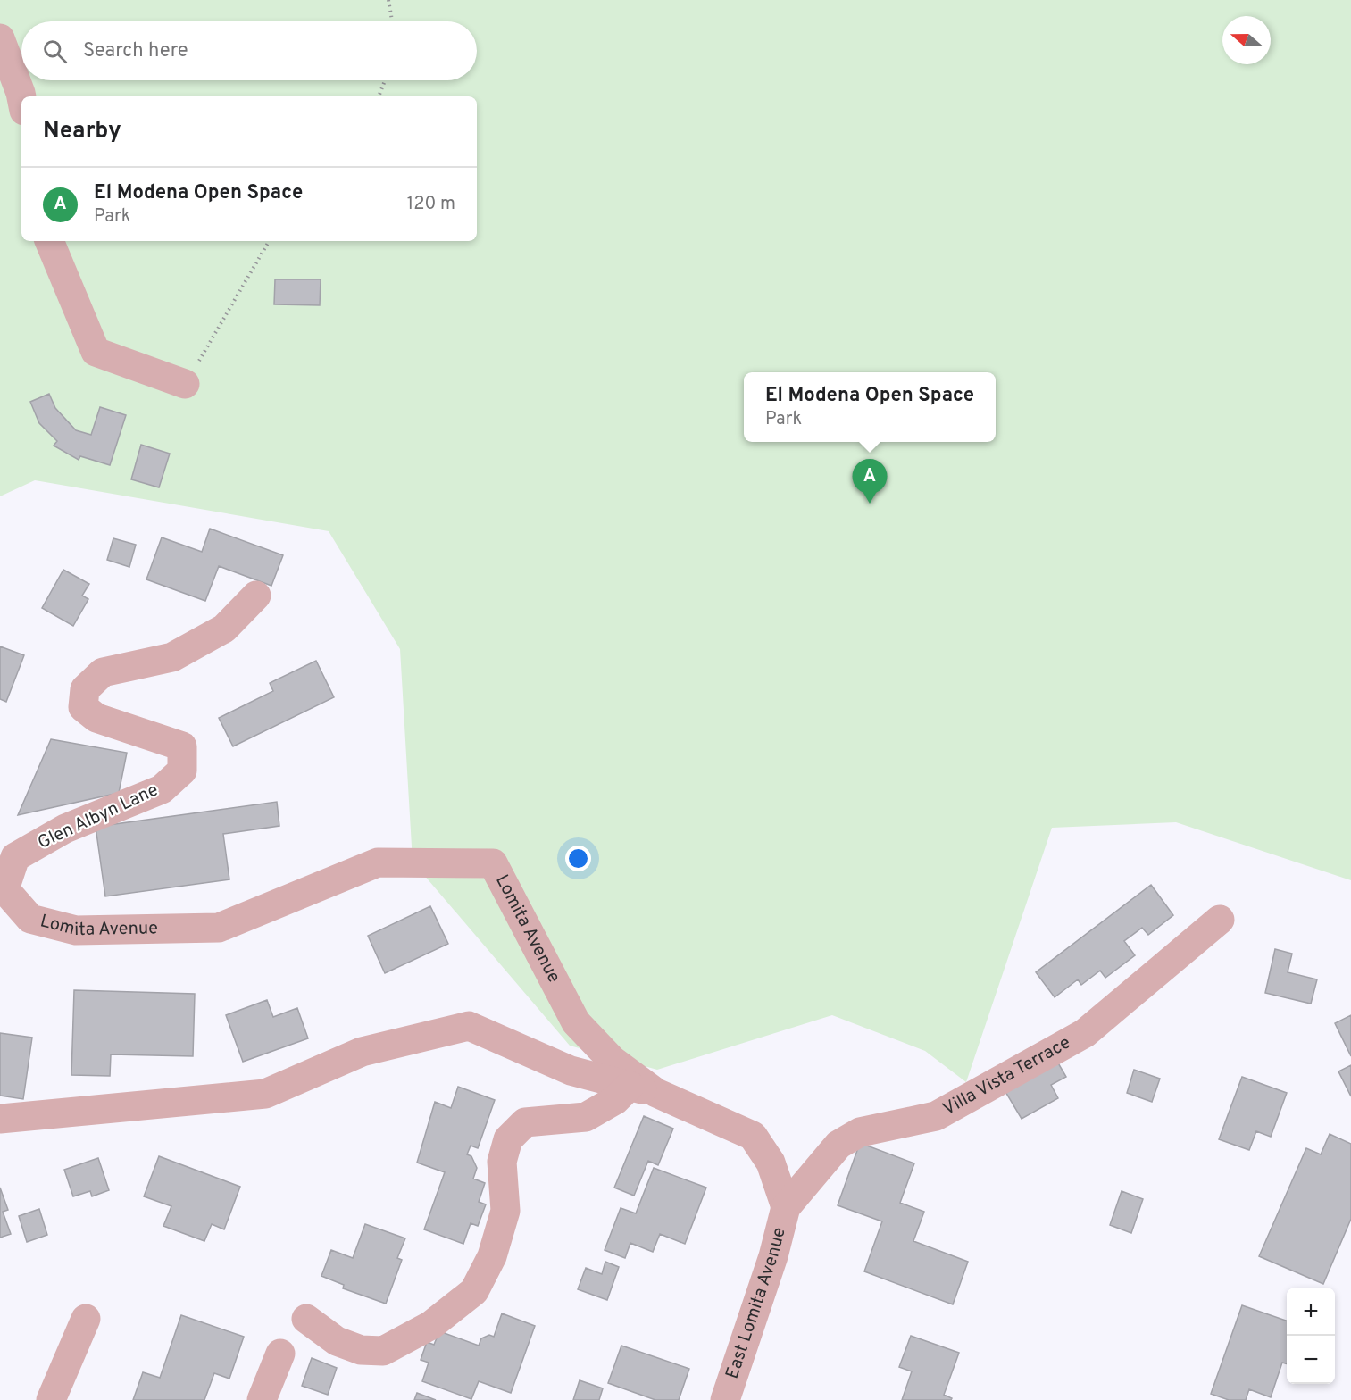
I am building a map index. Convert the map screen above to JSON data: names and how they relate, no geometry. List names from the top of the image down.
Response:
{
  "streets": {
    "street": [
      "Glen Albyn Lane",
      "Lomita Avenue",
      "Villa Vista Terrace",
      "East Lomita Avenue"
    ]
  },
  "crossings": [
    ["Glen Albyn Lane", "Lomita Avenue"],
    ["Lomita Avenue", "Villa Vista Terrace"],
    ["Lomita Avenue", "East Lomita Avenue"],
    ["Villa Vista Terrace", "East Lomita Avenue"]
  ],
  "north": "left",
  "page": {
    "search": "Search here",
    "heading": "Nearby",
    "list": [
      {
        "mark": "A",
        "name": "El Modena Open Space",
        "note": "Park",
        "value": "120 m"
      }
    ],
    "popup": ["El Modena Open Space", "Park"],
    "pins": "A",
    "map_buttons": ["+", "−"]
  }
}
